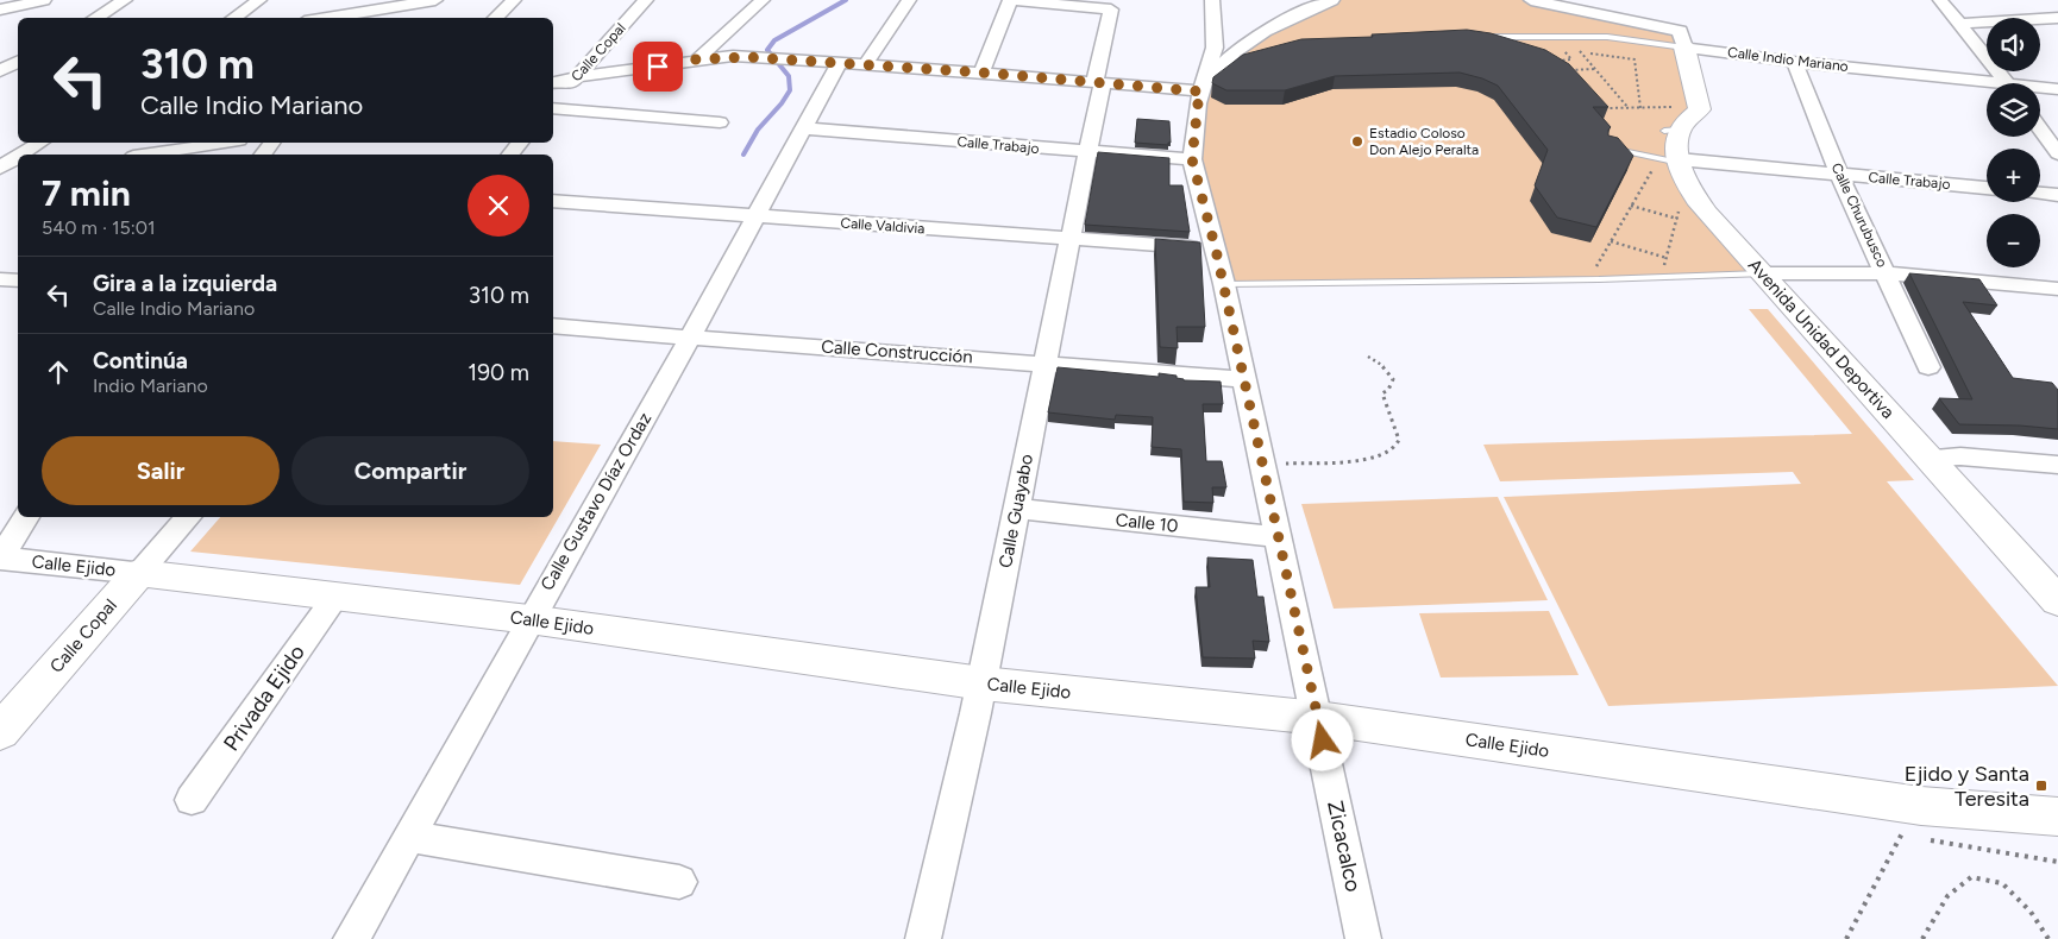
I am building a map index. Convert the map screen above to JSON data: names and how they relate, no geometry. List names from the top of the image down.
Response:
{
  "streets": {
    "street": [
      "Calle Copal",
      "Calle Indio Mariano",
      "Calle Trabajo",
      "Calle Churubusco",
      "Calle Valdivia",
      "Avenida Unidad Deportiva",
      "Calle Construcción",
      "Calle Gustavo Díaz Ordaz",
      "Calle Guayabo",
      "Calle 10",
      "Calle Ejido",
      "Privada Ejido",
      "Zicacalco"
    ]
  },
  "crossings": [
    ["Calle Copal", "Calle Ejido"],
    ["Calle Indio Mariano", "Calle Churubusco"],
    ["Calle Trabajo", "Calle Churubusco"],
    ["Calle Trabajo", "Avenida Unidad Deportiva"],
    ["Calle Trabajo", "Calle Gustavo Díaz Ordaz"],
    ["Calle Trabajo", "Calle Guayabo"],
    ["Calle Trabajo", "Zicacalco"],
    ["Calle Valdivia", "Calle Gustavo Díaz Ordaz"],
    ["Calle Valdivia", "Calle Guayabo"],
    ["Calle Valdivia", "Zicacalco"],
    ["Calle Construcción", "Calle Gustavo Díaz Ordaz"],
    ["Calle Construcción", "Calle Guayabo"],
    ["Calle Construcción", "Zicacalco"],
    ["Calle Gustavo Díaz Ordaz", "Calle Ejido"],
    ["Calle Guayabo", "Calle 10"],
    ["Calle Guayabo", "Calle Ejido"],
    ["Calle 10", "Zicacalco"],
    ["Calle Ejido", "Privada Ejido"],
    ["Calle Ejido", "Zicacalco"]
  ],
  "places": {
    "other": ["Estadio Coloso Don Alejo Peralta"],
    "transit": ["Ejido y Santa Teresita"]
  },
  "page": {
    "map_buttons": ["+", "−"],
    "turn": ["310 m", "Calle Indio Mariano"],
    "heading": ["7 min", "540 m · 15:01"],
    "list": [
      {
        "name": "Gira a la izquierda",
        "note": "Calle Indio Mariano",
        "value": "310 m"
      },
      {
        "name": "Continúa",
        "note": "Indio Mariano",
        "value": "190 m"
      }
    ],
    "buttons": ["Salir", "Compartir"]
  }
}
